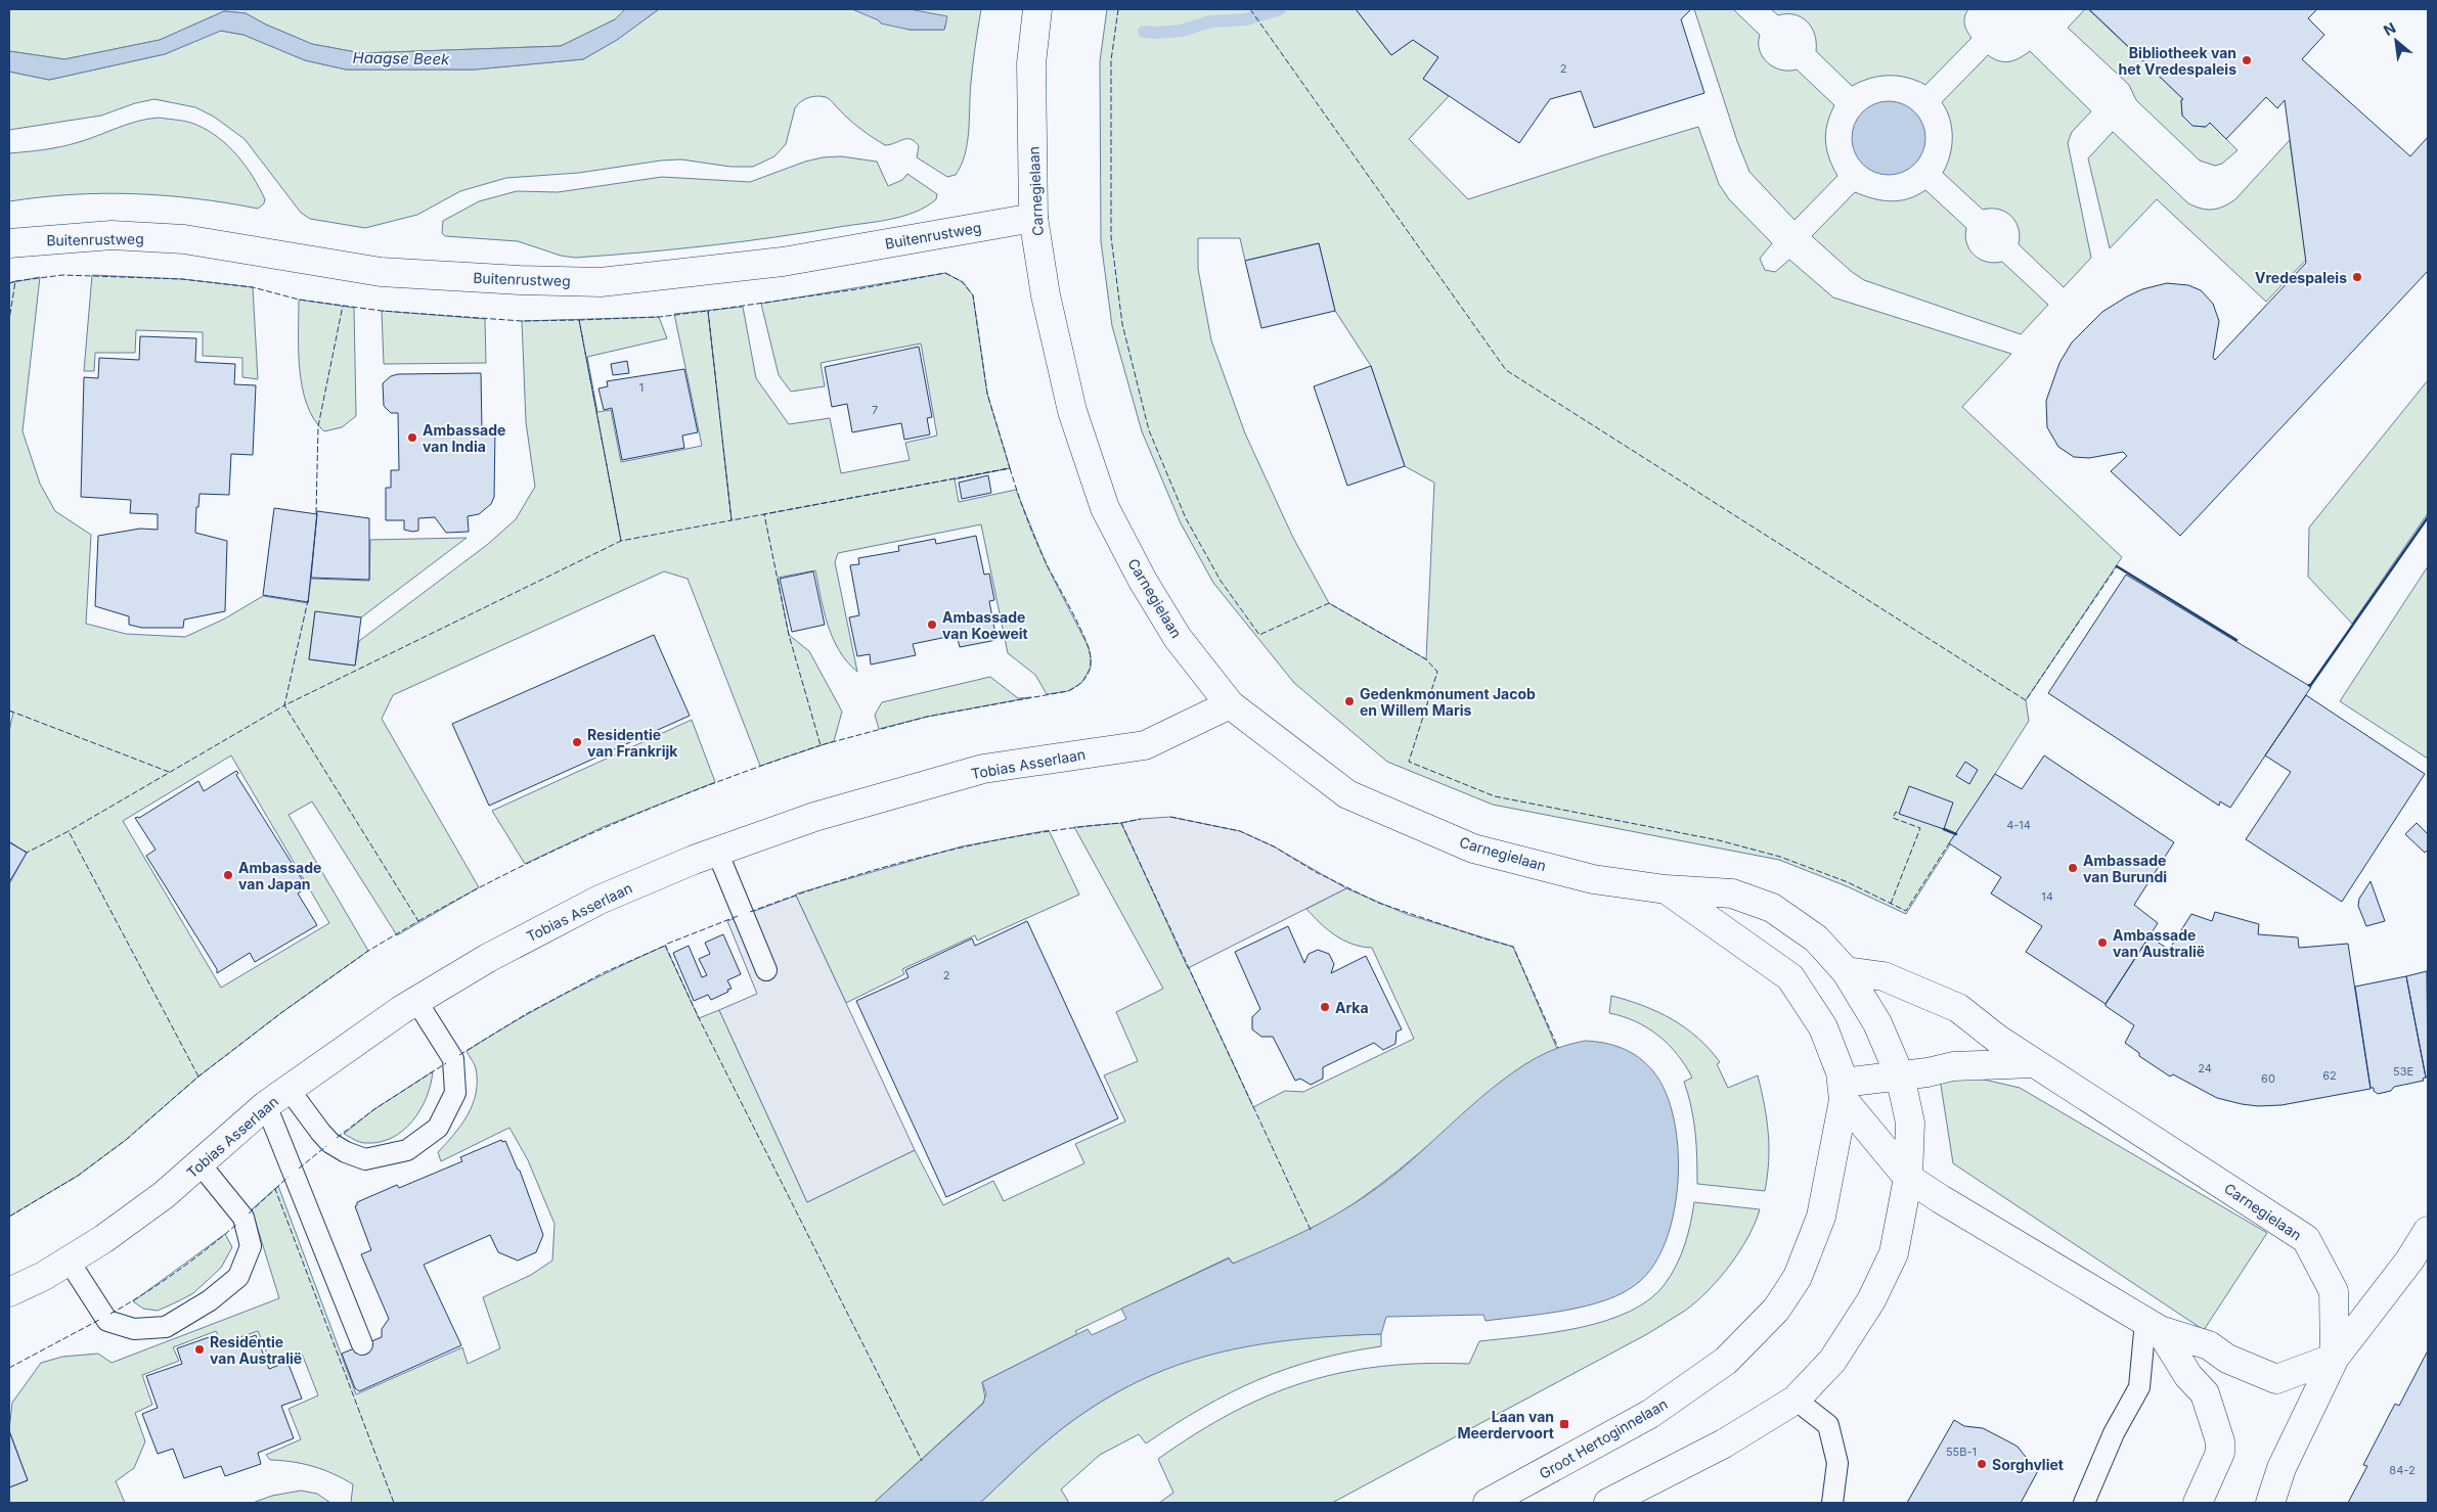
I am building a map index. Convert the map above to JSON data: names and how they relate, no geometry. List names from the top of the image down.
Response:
{
  "streets": {
    "street": [
      "Carnegielaan",
      "Buitenrustweg",
      "Tobias Asserlaan",
      "Groot Hertoginnelaan"
    ]
  },
  "crossings": [
    ["Carnegielaan", "Buitenrustweg"],
    ["Carnegielaan", "Tobias Asserlaan"],
    ["Carnegielaan", "Groot Hertoginnelaan"]
  ],
  "water": ["Haagse Beek"],
  "places": {
    "other": [
      "Bibliotheek van het Vredespaleis",
      "Vredespaleis",
      "Ambassade van India",
      "Ambassade van Koeweit",
      "Gedenkmonument Jacob en Willem Maris",
      "Residentie van Frankrijk",
      "Ambassade van Burundi",
      "Ambassade van Japan",
      "Ambassade van Australië",
      "Arka",
      "Residentie van Australië",
      "Sorghvliet"
    ],
    "transit": ["Laan van Meerdervoort"]
  },
  "house_numbers": [
    "2",
    "1",
    "7",
    "4-14",
    "14",
    "2",
    "24",
    "53E",
    "62",
    "60",
    "55B-1",
    "84-2"
  ],
  "north": "top left"
}
